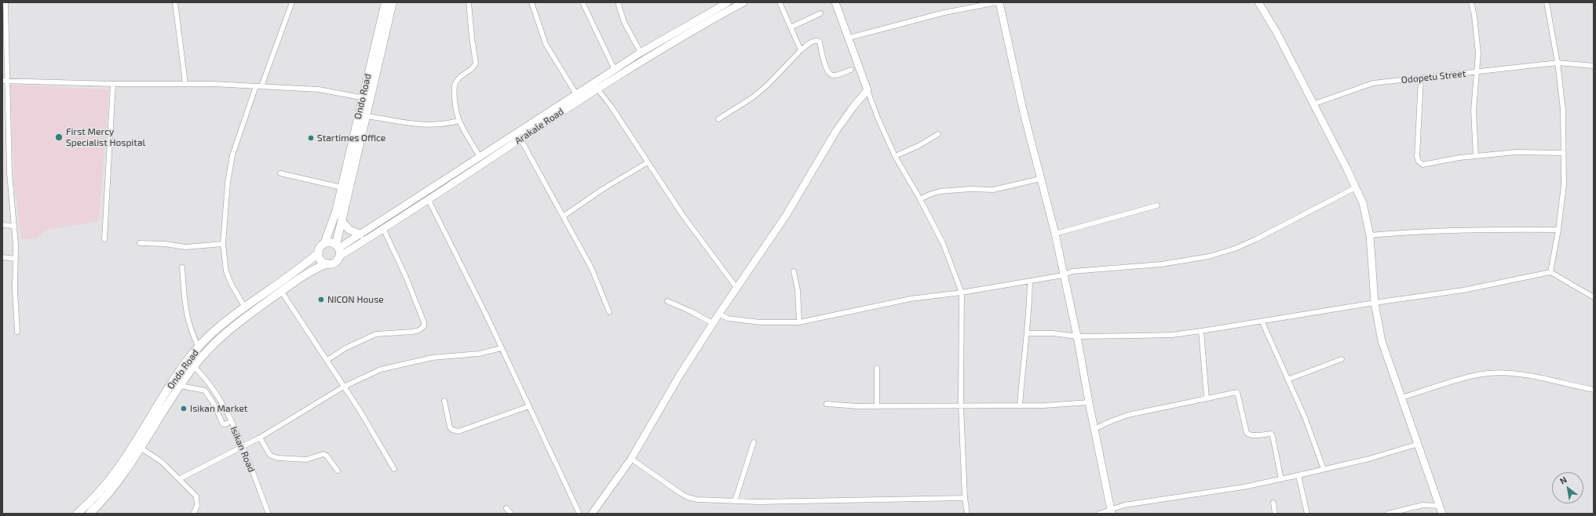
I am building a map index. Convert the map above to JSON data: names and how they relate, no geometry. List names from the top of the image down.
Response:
{
  "streets": {
    "main road": ["Ondo Road", "Arakale Road"],
    "street": ["Odopetu Street", "Isikan Road"]
  },
  "crossings": [
    ["Ondo Road", "Arakale Road"],
    ["Ondo Road", "Isikan Road"]
  ],
  "places": [
    "First Mercy Specialist Hospital",
    "Startimes Office",
    "NICON House",
    "Isikan Market"
  ],
  "north": "top left"
}
